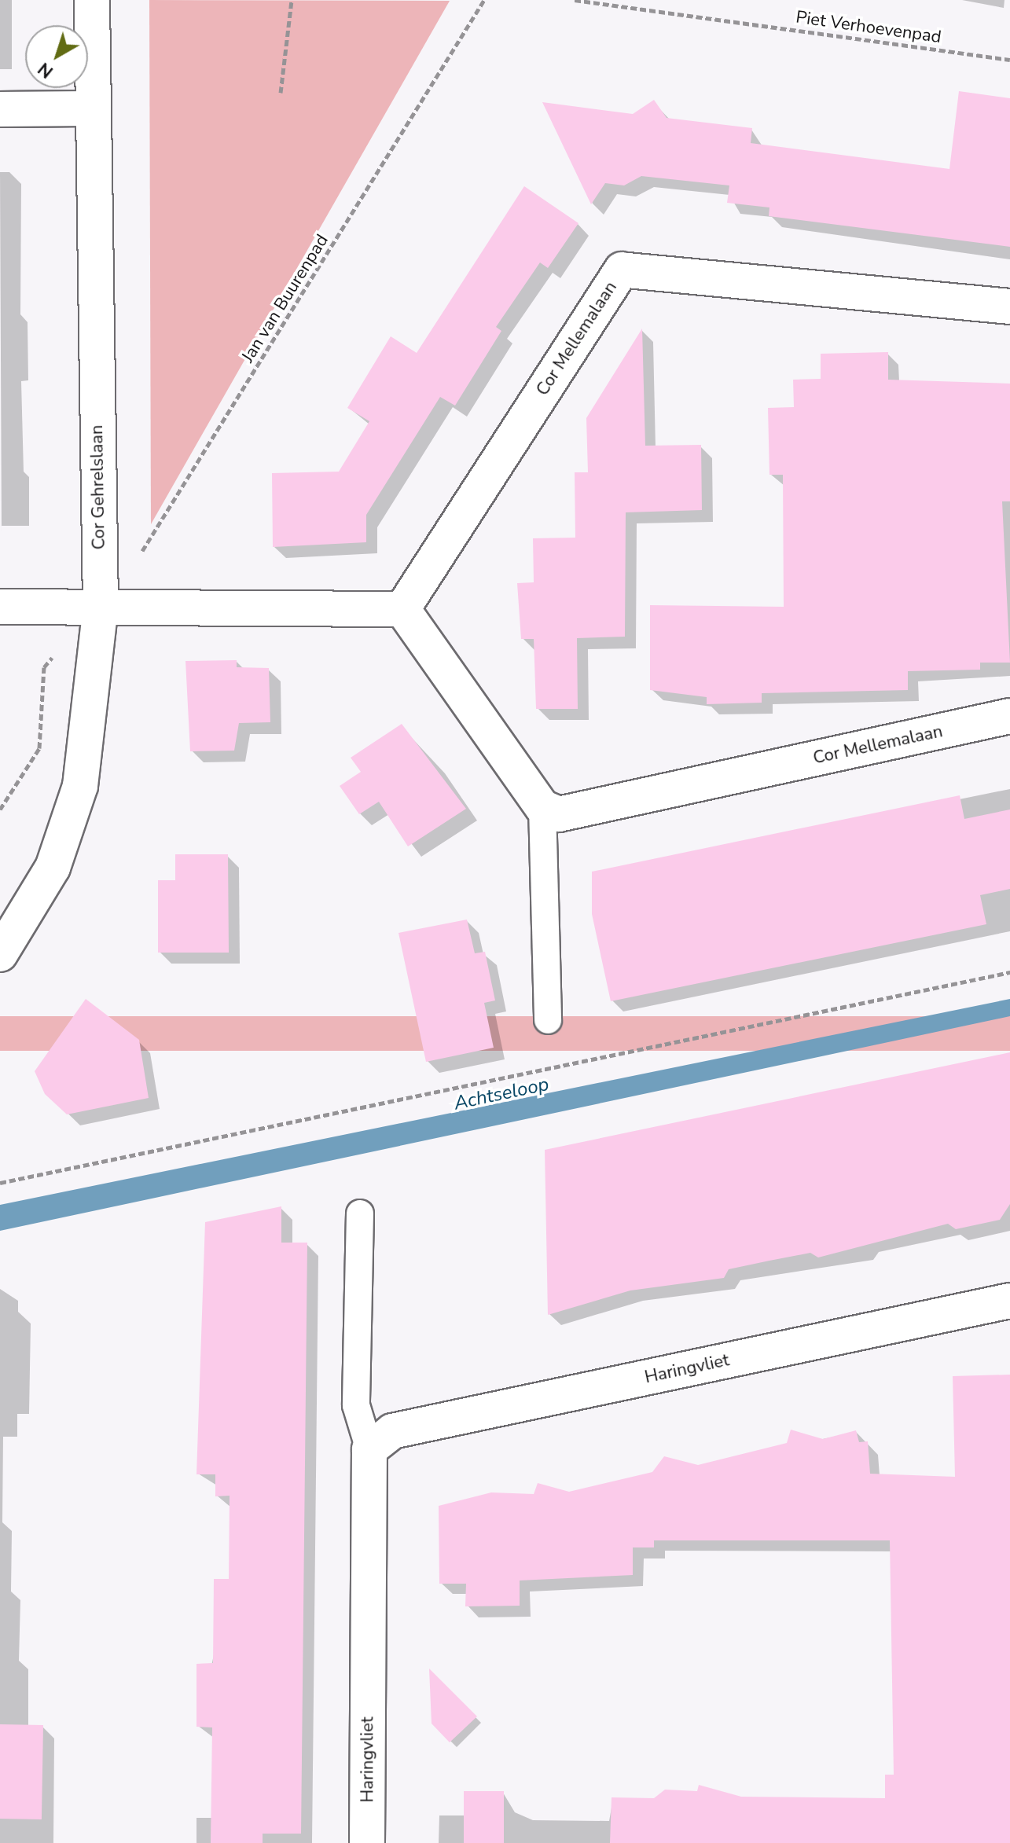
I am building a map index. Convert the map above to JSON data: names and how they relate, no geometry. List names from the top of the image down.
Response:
{
  "streets": {
    "street": ["Cor Mellemalaan", "Cor Gehrelslaan", "Haringvliet"],
    "path": ["Piet Verhoevenpad", "Jan van Buurenpad"]
  },
  "crossings": [
    ["Jan van Buurenpad", "Cor Gehrelslaan"]
  ],
  "water": ["Achtseloop"],
  "north": "bottom left"
}
